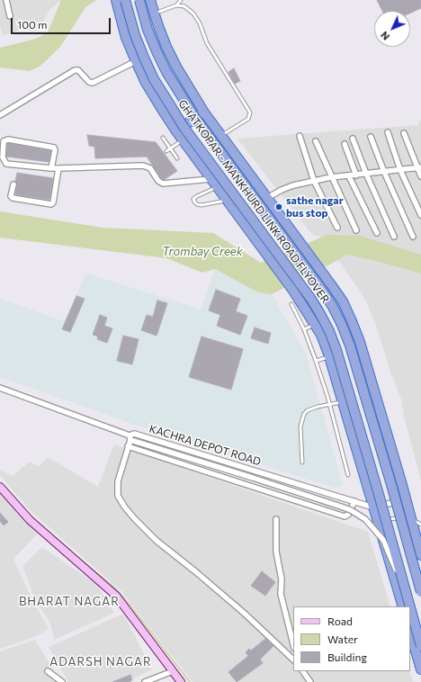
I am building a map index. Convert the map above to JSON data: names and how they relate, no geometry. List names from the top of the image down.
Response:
{
  "streets": {
    "highway": ["GHATKOPAR - MANKHURD LINK ROAD FLYOVER"],
    "street": ["KACHRA DEPOT ROAD"]
  },
  "crossings": [
    ["GHATKOPAR - MANKHURD LINK ROAD FLYOVER", "KACHRA DEPOT ROAD"]
  ],
  "districts": ["BHARAT NAGAR", "ADARSH NAGAR"],
  "water": ["Trombay Creek"],
  "places": ["sathe nagar bus stop"],
  "legend": ["Road", "Water", "Building"],
  "scale_bar": "100 m",
  "north": "bottom left"
}
